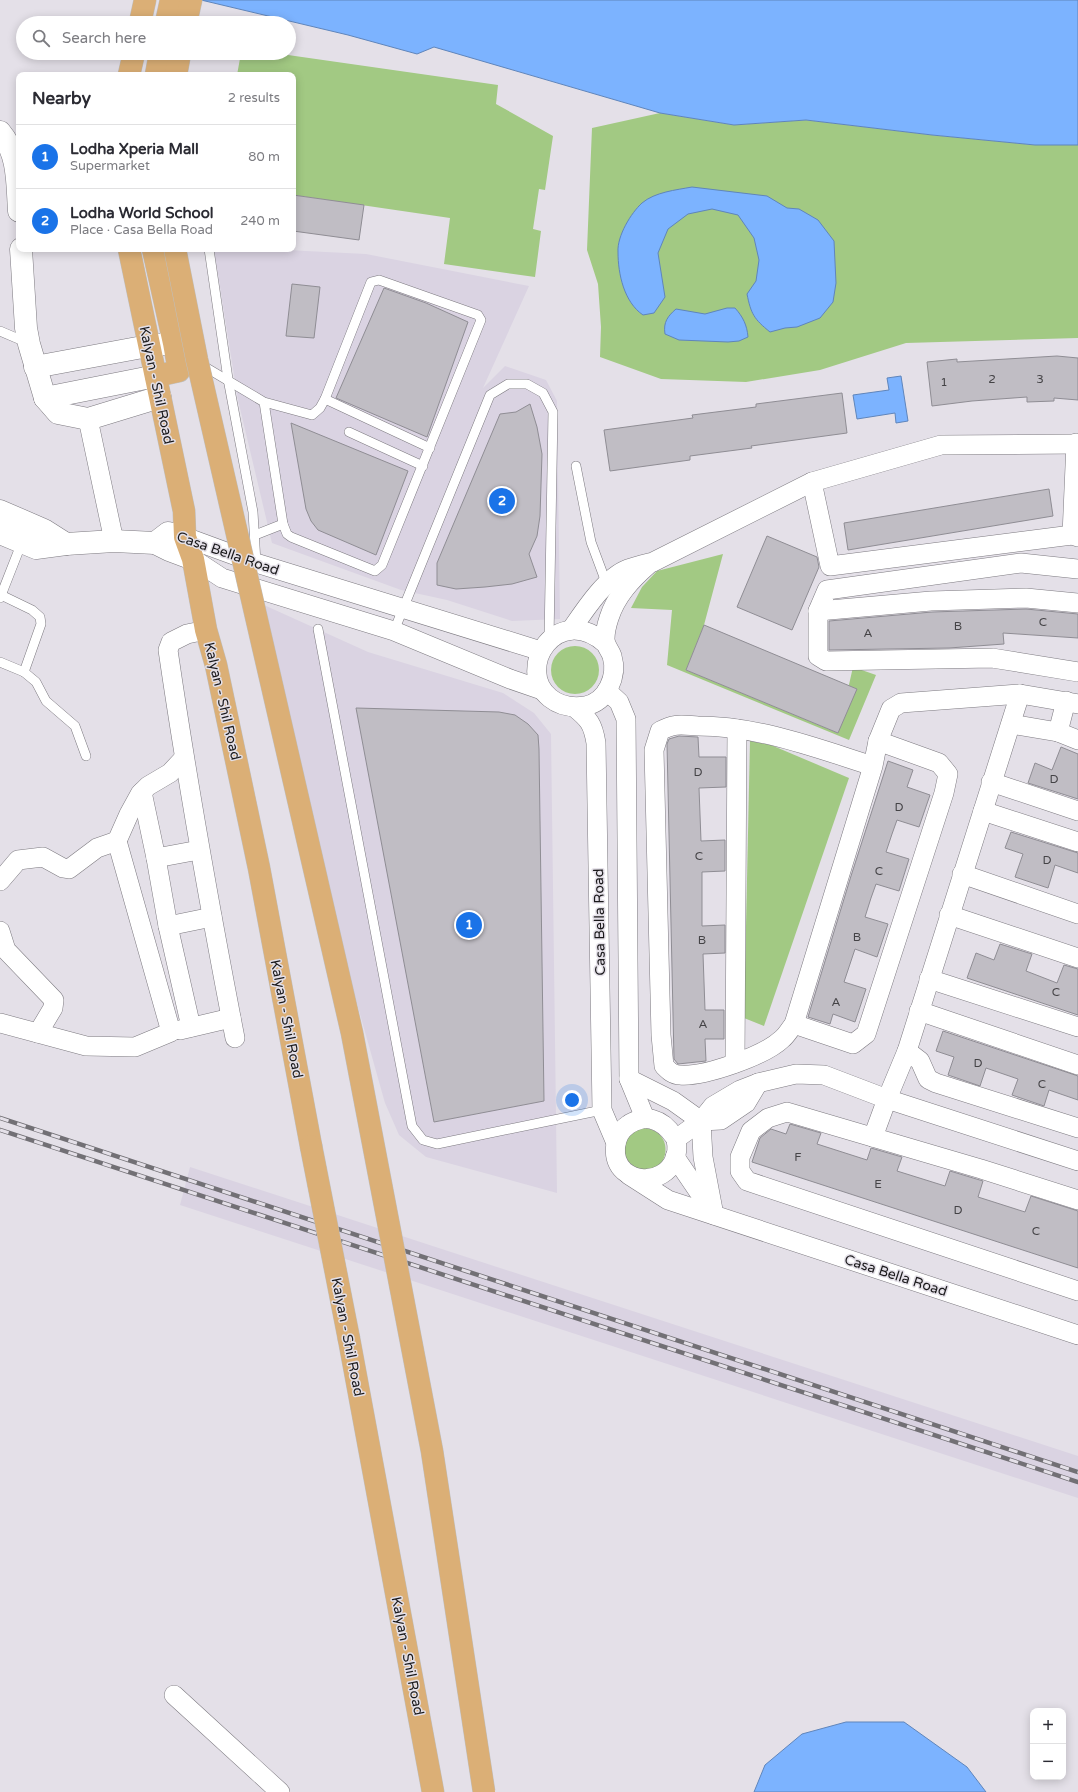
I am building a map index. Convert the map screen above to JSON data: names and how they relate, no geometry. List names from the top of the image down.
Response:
{
  "streets": {
    "main road": ["Kalyan - Shil Road"],
    "street": ["Casa Bella Road"]
  },
  "crossings": [
    ["Kalyan - Shil Road", "Casa Bella Road"]
  ],
  "house_numbers": [
    "2",
    "3",
    "1",
    "C",
    "B",
    "A",
    "D",
    "D",
    "D",
    "C",
    "D",
    "C",
    "B",
    "B",
    "C",
    "A",
    "A",
    "D",
    "C",
    "F",
    "E",
    "D",
    "C"
  ],
  "page": {
    "search": "Search here",
    "heading": ["Nearby", "2 results"],
    "list": [
      {
        "mark": "1",
        "name": "Lodha Xperia Mall",
        "note": "Supermarket",
        "value": "80 m"
      },
      {
        "mark": "2",
        "name": "Lodha World School",
        "note": "Place · Casa Bella Road",
        "value": "240 m"
      }
    ],
    "pins": ["2", "1"],
    "map_buttons": ["+", "−"]
  }
}
